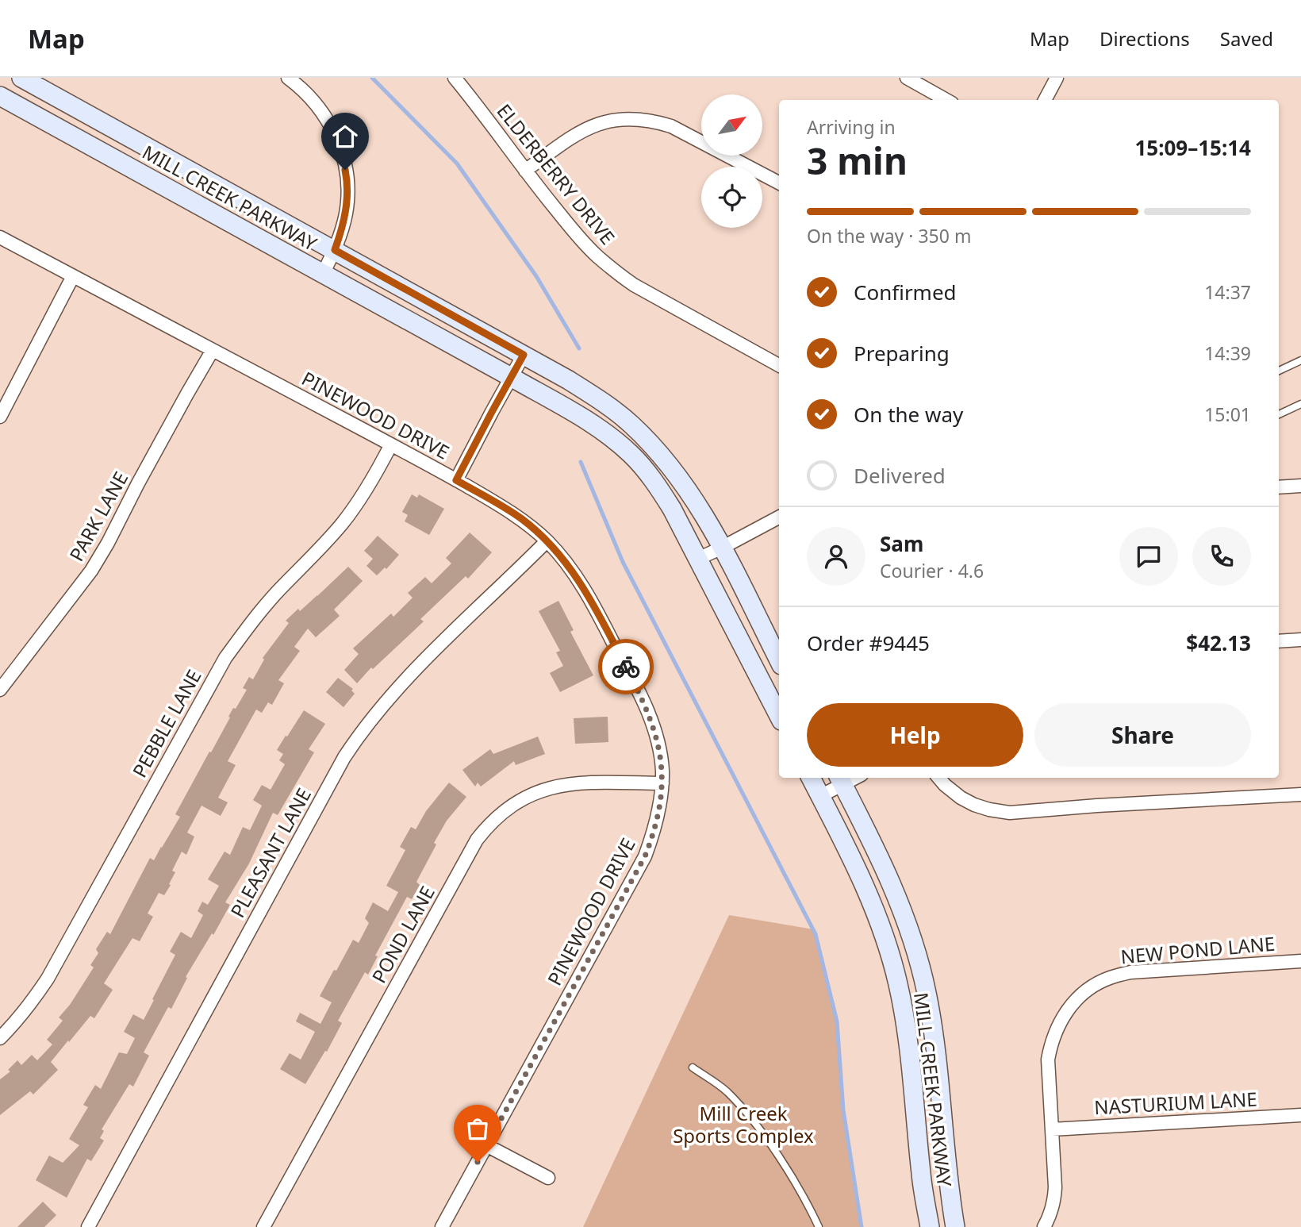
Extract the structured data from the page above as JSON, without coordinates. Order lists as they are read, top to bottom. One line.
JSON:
{"streets":{"main road":["MILL CREEK PARKWAY"],"street":["ELDERBERRY DRIVE","PINEWOOD DRIVE","PARK LANE","PEBBLE LANE","PLEASANT LANE","POND LANE","NEW POND LANE","NASTURIUM LANE"]},"crossings":[["PINEWOOD DRIVE","PARK LANE"],["PINEWOOD DRIVE","PEBBLE LANE"],["PINEWOOD DRIVE","PLEASANT LANE"],["PINEWOOD DRIVE","POND LANE"],["NEW POND LANE","NASTURIUM LANE"]],"parks":["Mill Creek Sports Complex"],"north":"top right","page":{"header":"Map","nav":["Map","Directions","Saved"],"heading":["3 min","Arriving in","15:09–15:14"],"panel":["Sam","Courier · 4.6","Order #9445","$42.13"],"bar":"On the way · 350 m","list":[["Confirmed","14:37"],["Preparing","14:39"],["On the way","15:01"],"Delivered"],"buttons":["Help","Share"]}}
